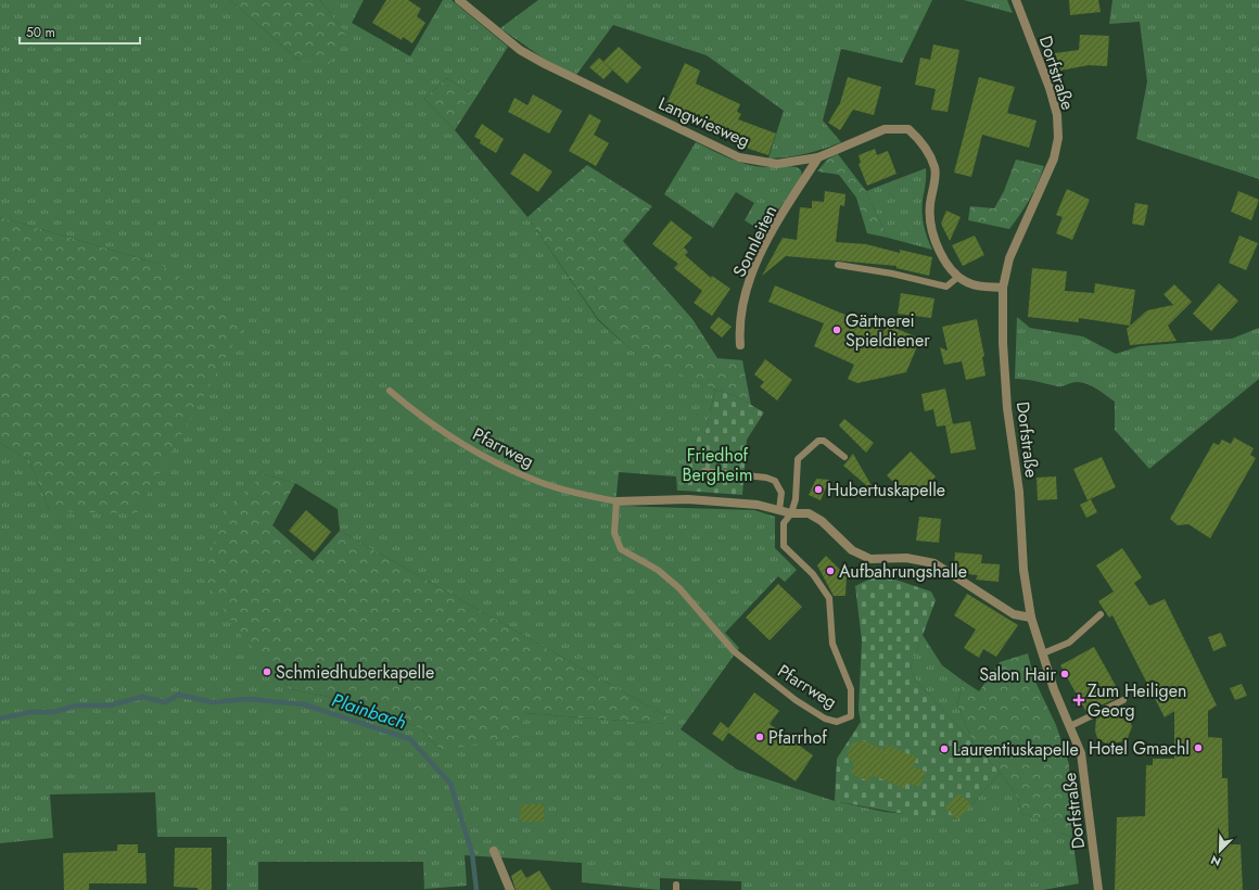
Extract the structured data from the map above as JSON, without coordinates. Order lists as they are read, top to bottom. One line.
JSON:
{"streets":{"street":["Dorfstraße","Langwiesweg","Sonnleiten","Pfarrweg"]},"crossings":[["Dorfstraße","Langwiesweg"],["Dorfstraße","Pfarrweg"],["Langwiesweg","Sonnleiten"]],"water":["Plainbach"],"parks":["Friedhof Bergheim"],"places":{"other":["Gärtnerei Spieldiener","Hubertuskapelle","Aufbahrungshalle","Schmiedhuberkapelle","Salon Hair","Pfarrhof","Hotel Gmachl","Laurentiuskapelle"],"health":["Zum Heiligen Georg"]},"scale_bar":"50 m","north":"bottom left"}
